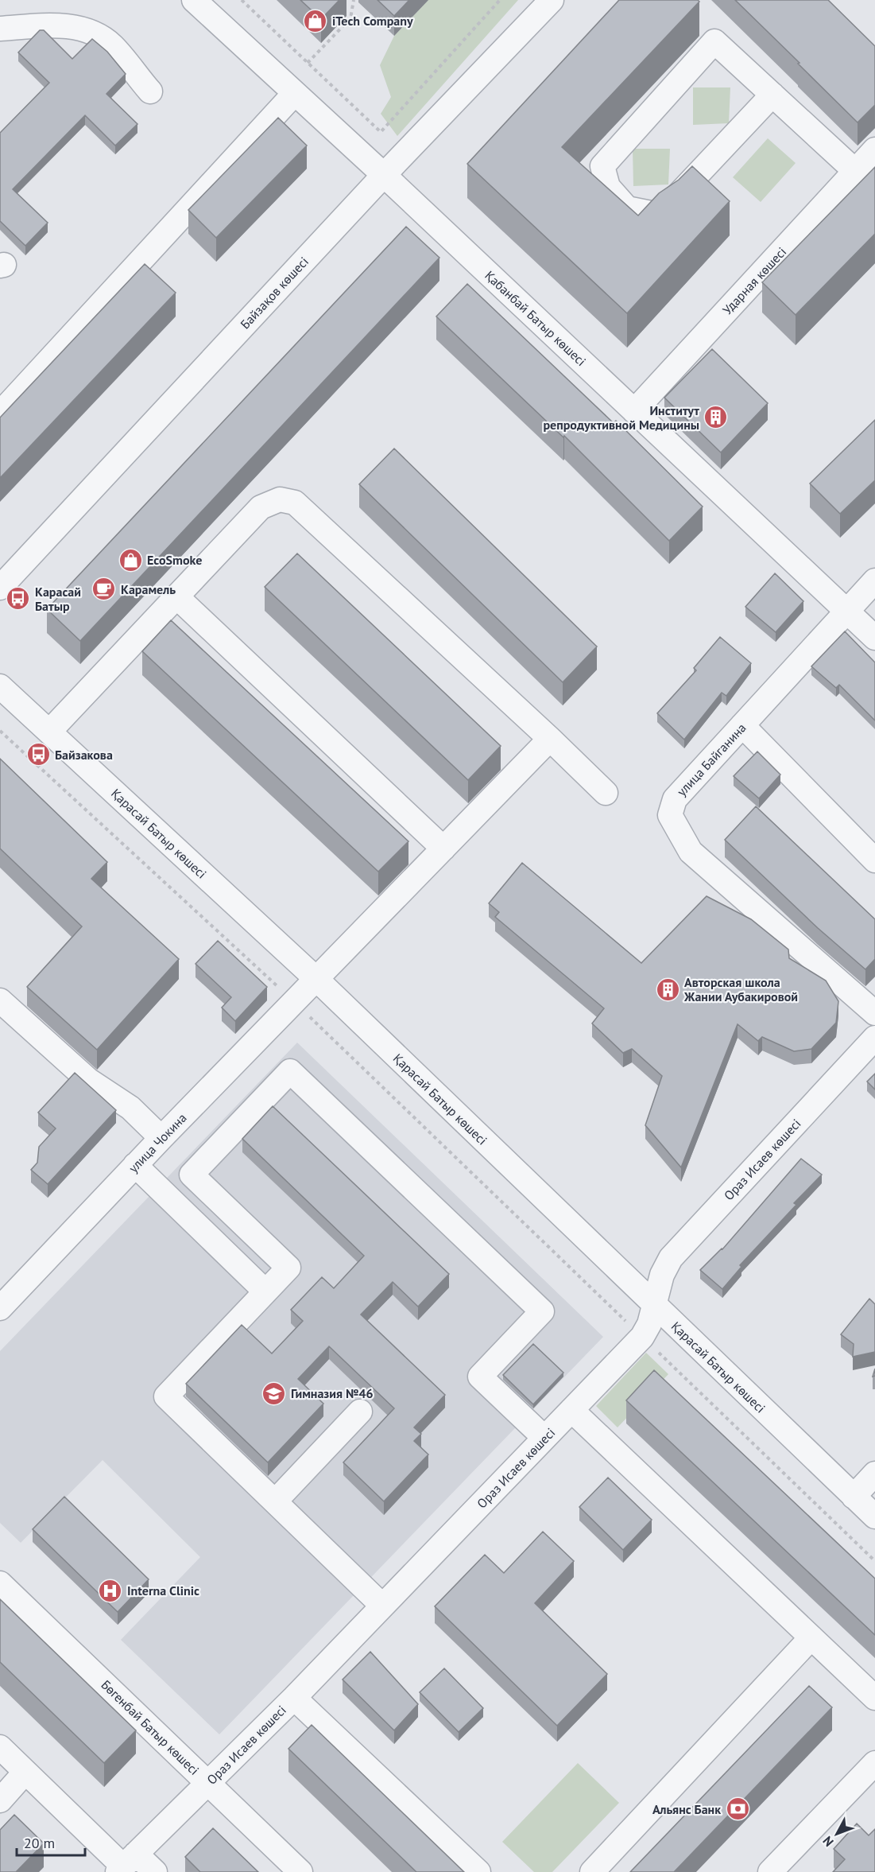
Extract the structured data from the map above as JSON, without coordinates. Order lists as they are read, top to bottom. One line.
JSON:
{"streets":{"street":["Ударная көшесі","Байзақов көшесі","Қабанбай Батыр көшесі","улица Байганина","Қарасай Батыр көшесі","улица Чокина","Ораз Исаев көшесі","Бөгенбай Батыр көшесі"]},"crossings":[["Ударная көшесі","Қабанбай Батыр көшесі"],["Байзақов көшесі","Қабанбай Батыр көшесі"],["Қабанбай Батыр көшесі","улица Байганина"],["Қарасай Батыр көшесі","улица Чокина"],["Қарасай Батыр көшесі","Ораз Исаев көшесі"],["Ораз Исаев көшесі","Бөгенбай Батыр көшесі"]],"places":{"shop":["iTech Company","EcoSmoke"],"building":["Институт репродуктивной Медицины","Авторская школа Жании Аубакировой"],"cafe":["Карамель"],"bus stop":["Карасай Батыр","Байзакова"],"school or university":["Гимназия №46"],"hospital":["Interna Clinic"],"bank":["Альянс Банк"]},"scale_bar":"20 m","north":"bottom left"}
